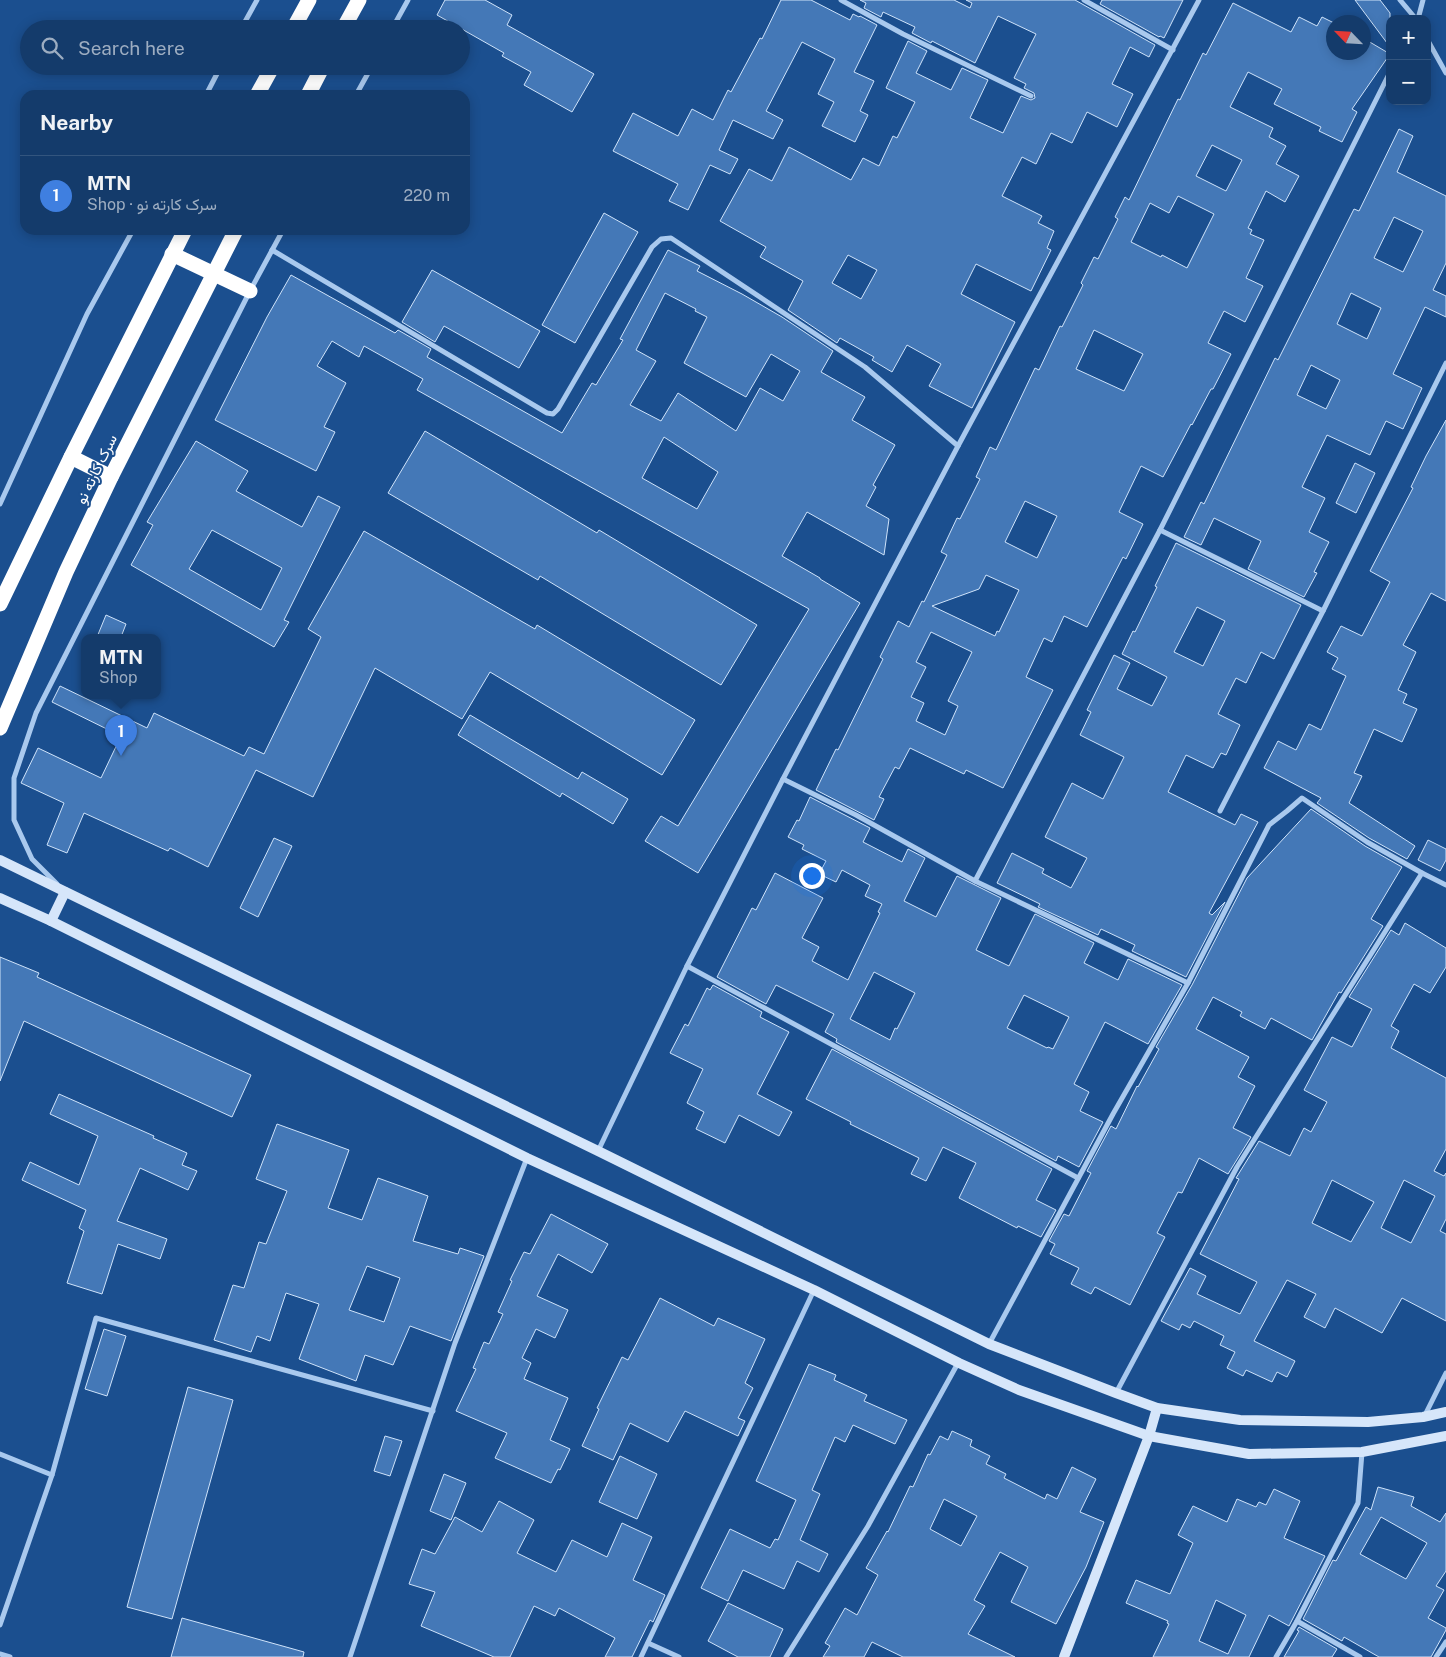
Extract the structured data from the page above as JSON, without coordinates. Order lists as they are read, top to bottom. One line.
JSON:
{"streets":{"highway":["سرک کارته نو"]},"north":"top left","page":{"map_buttons":["+","−"],"search":"Search here","heading":"Nearby","list":[{"mark":"1","name":"MTN","note":"Shop · سرک کارته نو","value":"220 m"}],"popup":["MTN","Shop"],"pins":"1"}}
